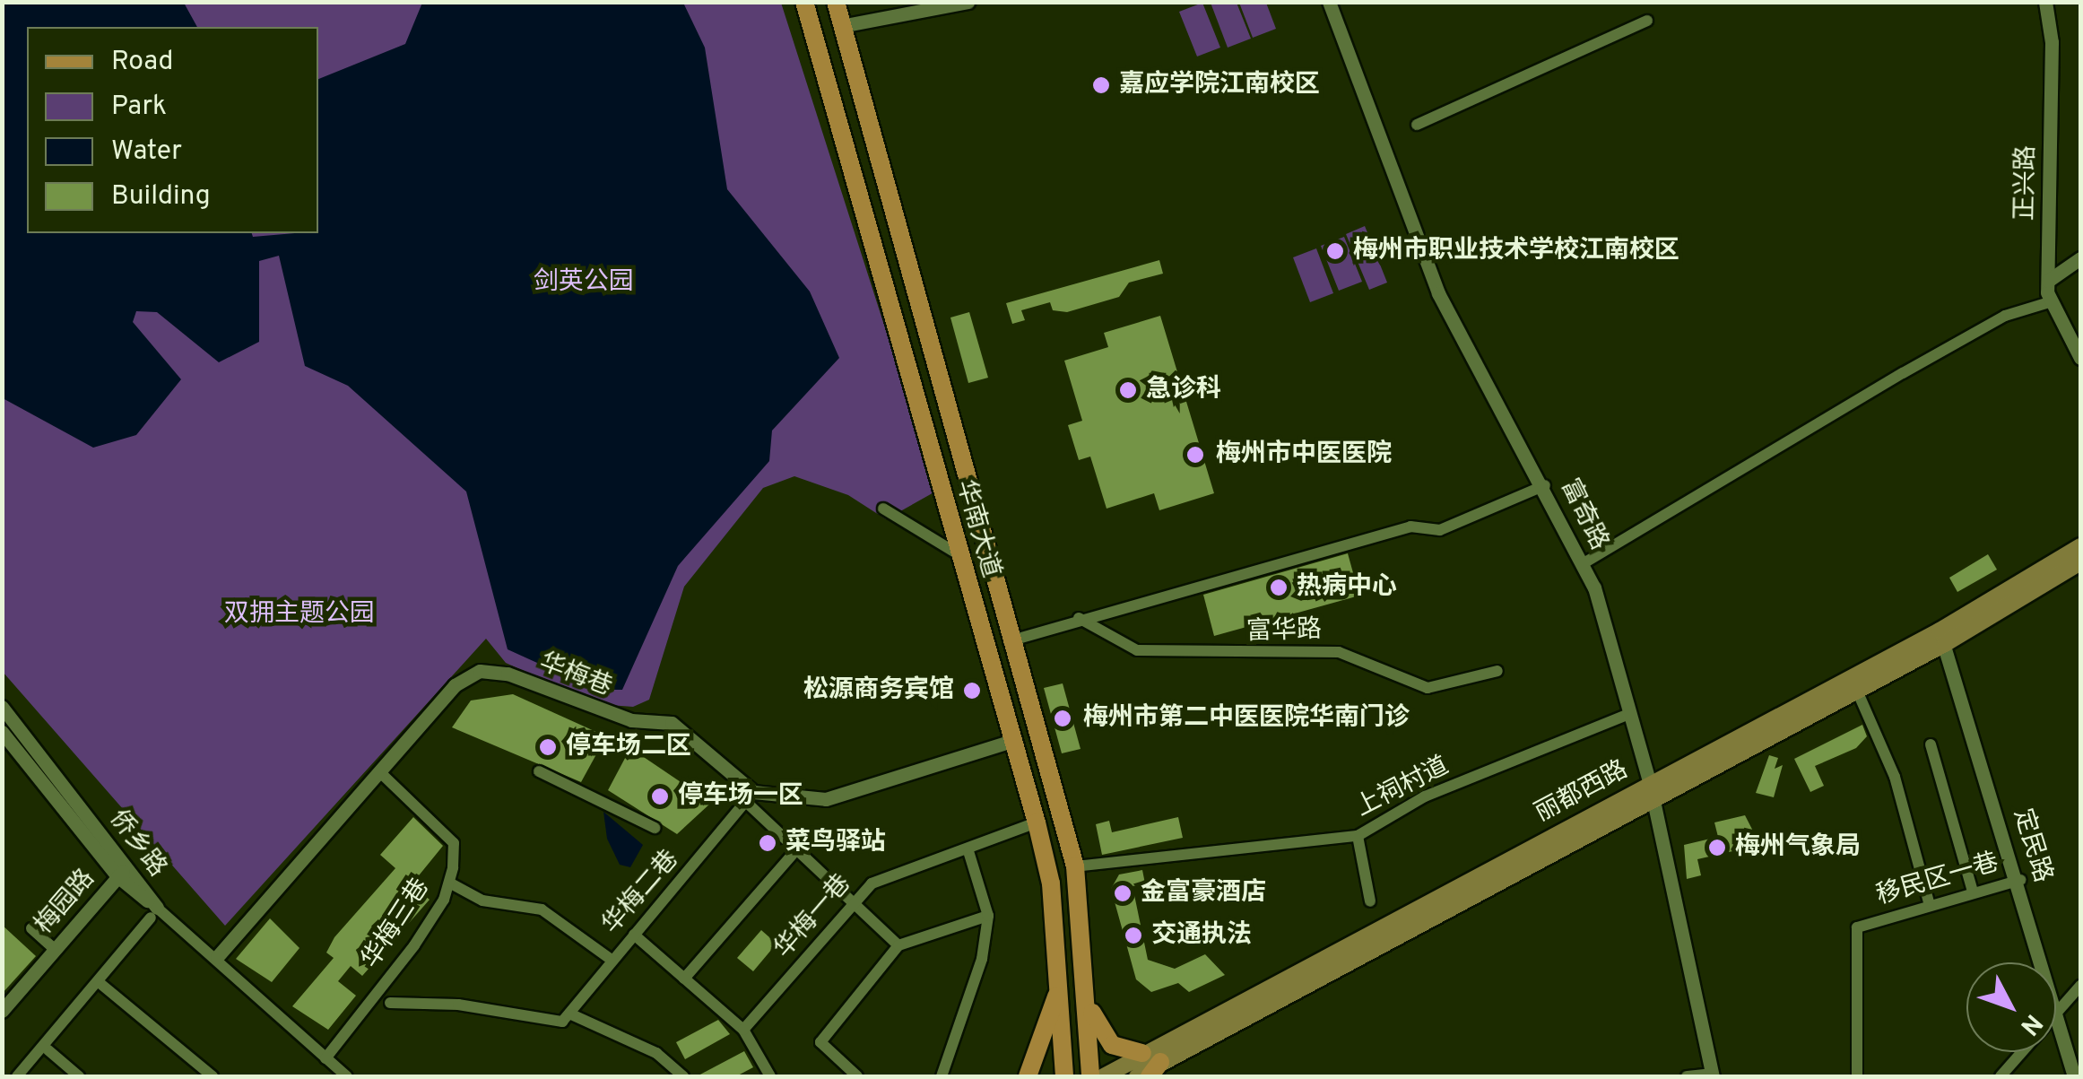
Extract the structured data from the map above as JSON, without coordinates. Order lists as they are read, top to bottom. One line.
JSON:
{"streets":{"main road":["华南大道","丽都西路"],"street":["正兴路","富奇路","富华路","华梅巷","上祠村道","侨乡路","定民路","移民区一巷","华梅二巷","梅园路","华梅一巷","华梅三巷"]},"crossings":[["富奇路","上祠村道"],["富奇路","丽都西路"],["华南大道","上祠村道"],["华南大道","华梅一巷"],["华梅巷","华梅二巷"],["华梅巷","华梅三巷"],["丽都西路","定民路"],["侨乡路","梅园路"],["定民路","移民区一巷"]],"parks":["剑英公园","双拥主题公园"],"places":["嘉应学院江南校区","梅州市职业技术学校江南校区","急诊科","梅州市中医医院","热病中心","松源商务宾馆","梅州市第二中医医院华南门诊","停车场二区","停车场一区","菜鸟驿站","梅州气象局","金富豪酒店","交通执法"],"legend":["Road","Park","Water","Building"],"north":"bottom right"}
